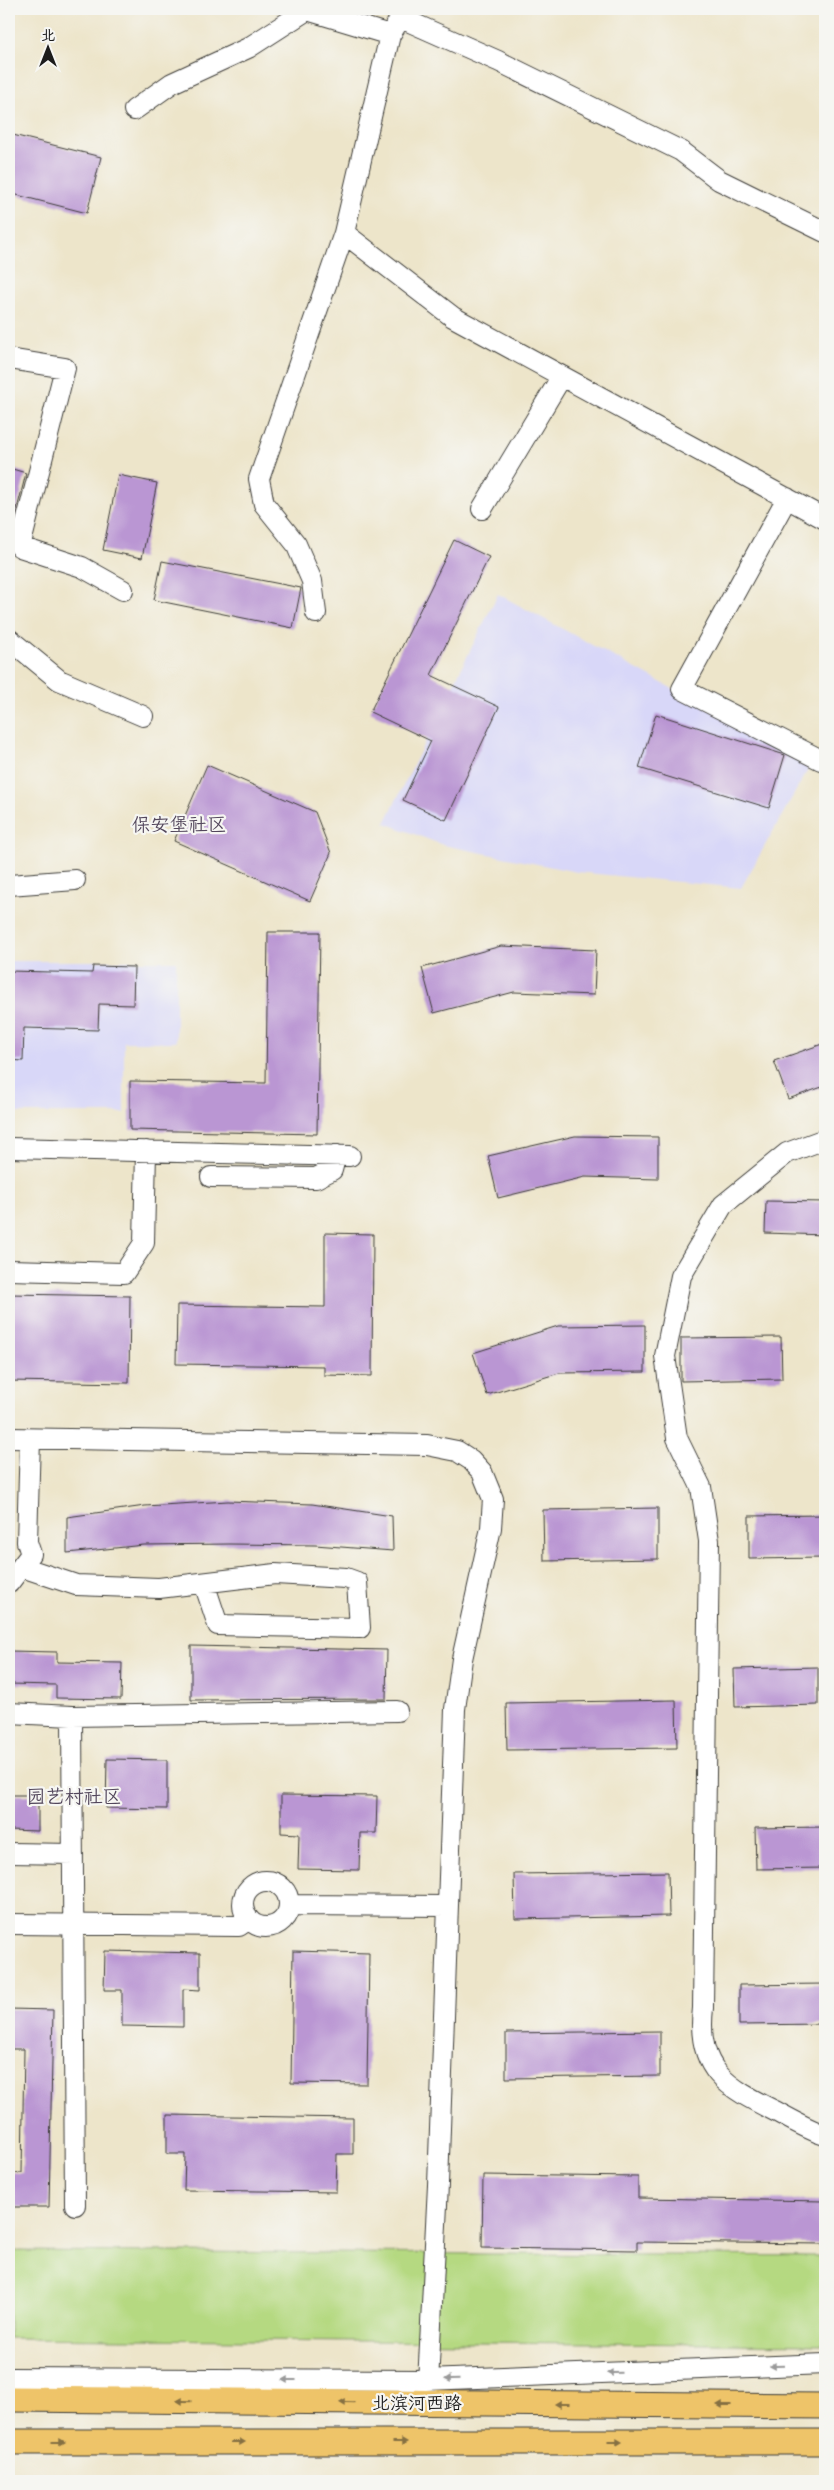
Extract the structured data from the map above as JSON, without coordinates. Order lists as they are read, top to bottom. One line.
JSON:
{"streets":{"main road":["北滨河西路"]},"districts":["保安堡社区","园艺村社区"],"north":"top"}
